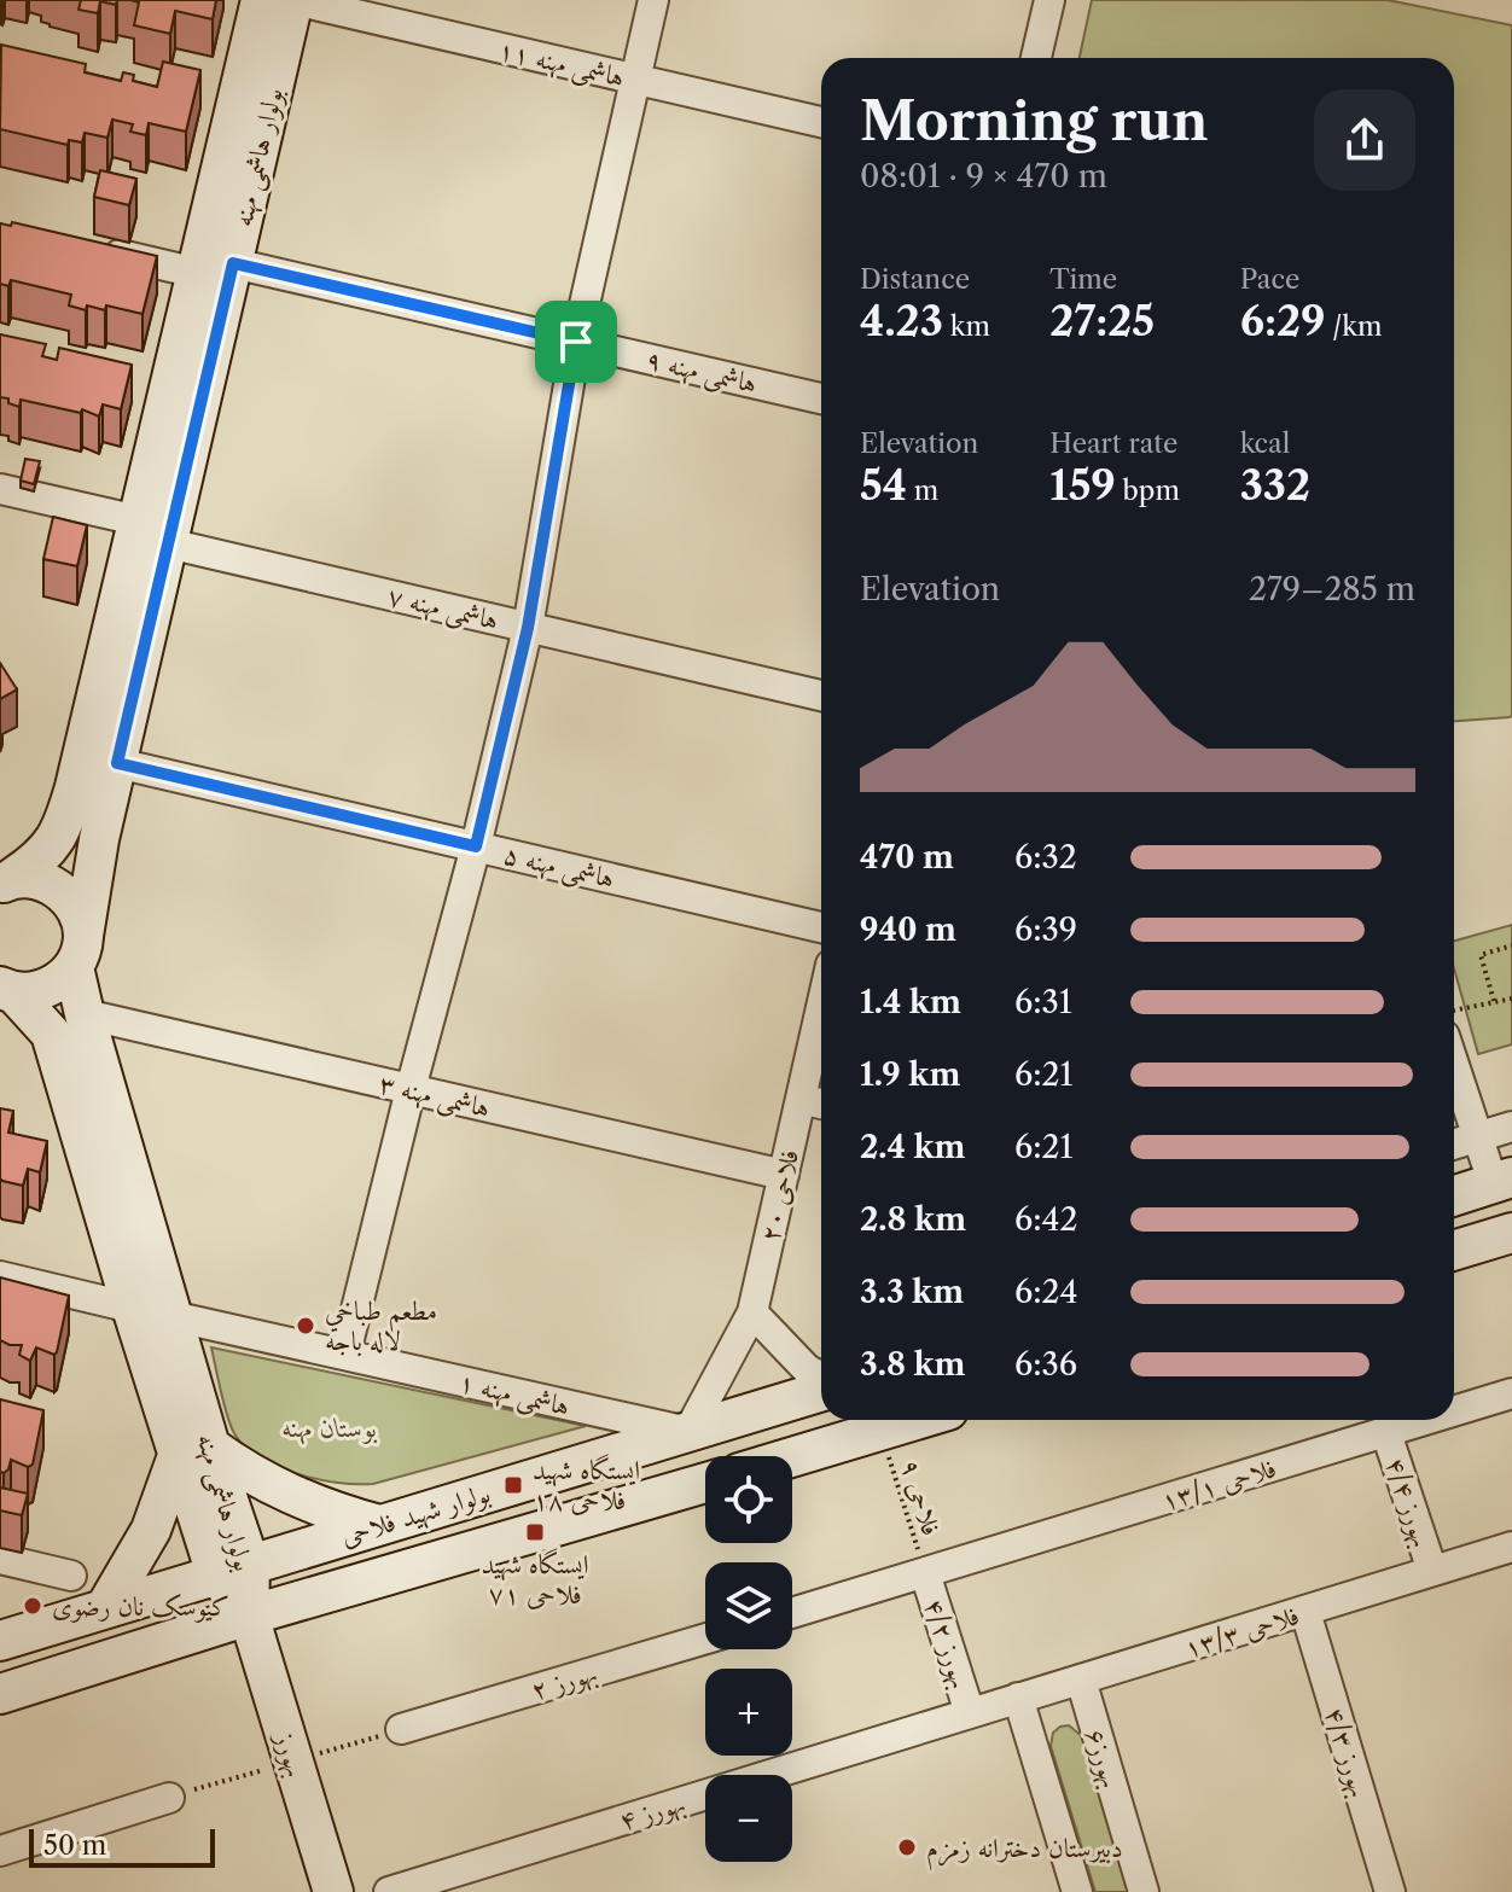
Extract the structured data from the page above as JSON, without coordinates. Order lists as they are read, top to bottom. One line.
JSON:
{"streets":{"street":["هاشمی مهنه ۱۱","بولوار هاشمی مهنه","هاشمی مهنه ۹","هاشمی مهنه ۷","هاشمی مهنه ۵","هاشمی مهنه ۳","فلاحی ۲۰","هاشمی مهنه ۱","فلاحی ۱۳/۱","بهورز ۴/۴","بولوار شهید فلاحی","فلاحی ۱۳/۳","بهورز ۴/۲","بهورز ۲","بهورز ۴/۳","بهورز","بهورز۶","بهورز ۴"],"path":["فلاحی ۹"]},"crossings":[["هاشمی مهنه ۱۱","بولوار هاشمی مهنه"],["بولوار هاشمی مهنه","هاشمی مهنه ۹"],["بولوار هاشمی مهنه","هاشمی مهنه ۷"],["بولوار هاشمی مهنه","هاشمی مهنه ۵"],["بولوار هاشمی مهنه","هاشمی مهنه ۳"],["بولوار هاشمی مهنه","هاشمی مهنه ۱"],["بولوار هاشمی مهنه","بولوار شهید فلاحی"],["بولوار هاشمی مهنه","بهورز"],["هاشمی مهنه ۳","فلاحی ۲۰"],["فلاحی ۲۰","هاشمی مهنه ۱"],["فلاحی ۲۰","بولوار شهید فلاحی"],["هاشمی مهنه ۱","بولوار شهید فلاحی"],["فلاحی ۱۳/۱","فلاحی ۹"],["فلاحی ۱۳/۱","بهورز ۴/۴"],["فلاحی ۱۳/۱","بهورز ۴/۲"],["فلاحی ۹","بهورز ۴/۲"],["بهورز ۴/۴","فلاحی ۱۳/۳"],["بولوار شهید فلاحی","بهورز"],["فلاحی ۱۳/۳","بهورز ۴/۲"],["فلاحی ۱۳/۳","بهورز ۴/۳"],["فلاحی ۱۳/۳","بهورز۶"],["فلاحی ۱۳/۳","بهورز ۴"],["بهورز ۴/۲","بهورز ۴"]],"parks":["بوستان مهنه"],"places":{"other":["مطعم طباخي لاله باجه","کیوسک نان رضوی","دبیرستان دخترانه زمزم"],"transit":["ایستگاه شهید فلاحی ۱۸","ایستگاه شهید فلاحی ۷۱"]},"scale_bar":"50 m","page":{"heading":["Morning run","08:01 · 9 × 470 m"],"stats":[["Distance","4.23 km"],["Time","27:25"],["Pace","6:29 /km"],["Elevation","54 m"],["Heart rate","159 bpm"],["kcal","332"]],"chart":["Elevation","279–285 m"],"list":[{"name":"470 m","note":"6:32"},{"name":"940 m","note":"6:39"},{"name":"1.4 km","note":"6:31"},{"name":"1.9 km","note":"6:21"},{"name":"2.4 km","note":"6:21"},{"name":"2.8 km","note":"6:42"},{"name":"3.3 km","note":"6:24"},{"name":"3.8 km","note":"6:36"}],"map_buttons":["+","−"],"scale":"50 m"}}
